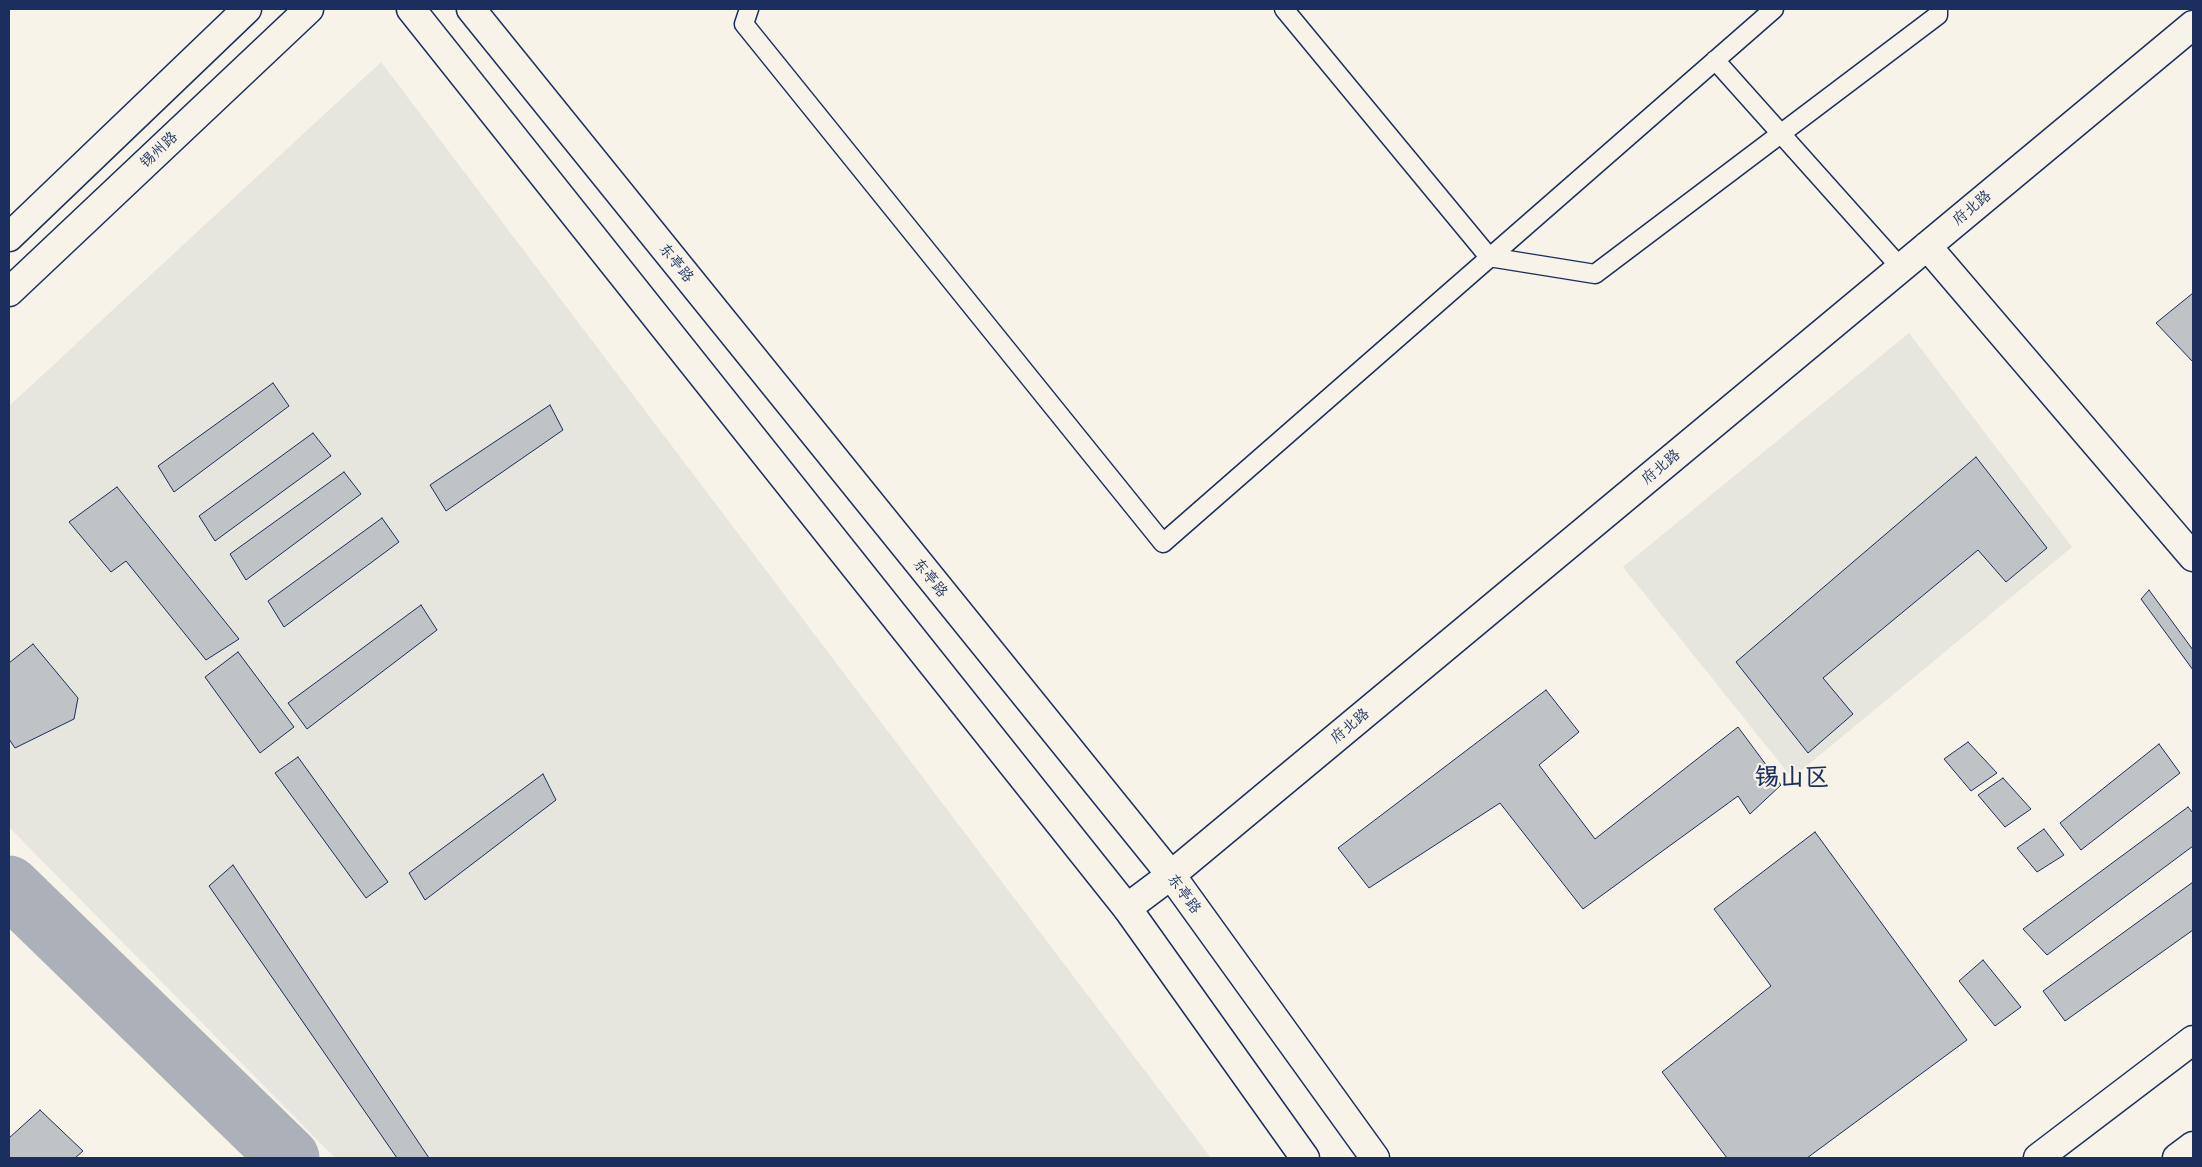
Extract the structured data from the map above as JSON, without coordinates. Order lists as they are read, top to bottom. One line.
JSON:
{"streets":{"main road":["锡州路","府北路","东亭路"]},"crossings":[["府北路","东亭路"]],"districts":["锡山区"]}
